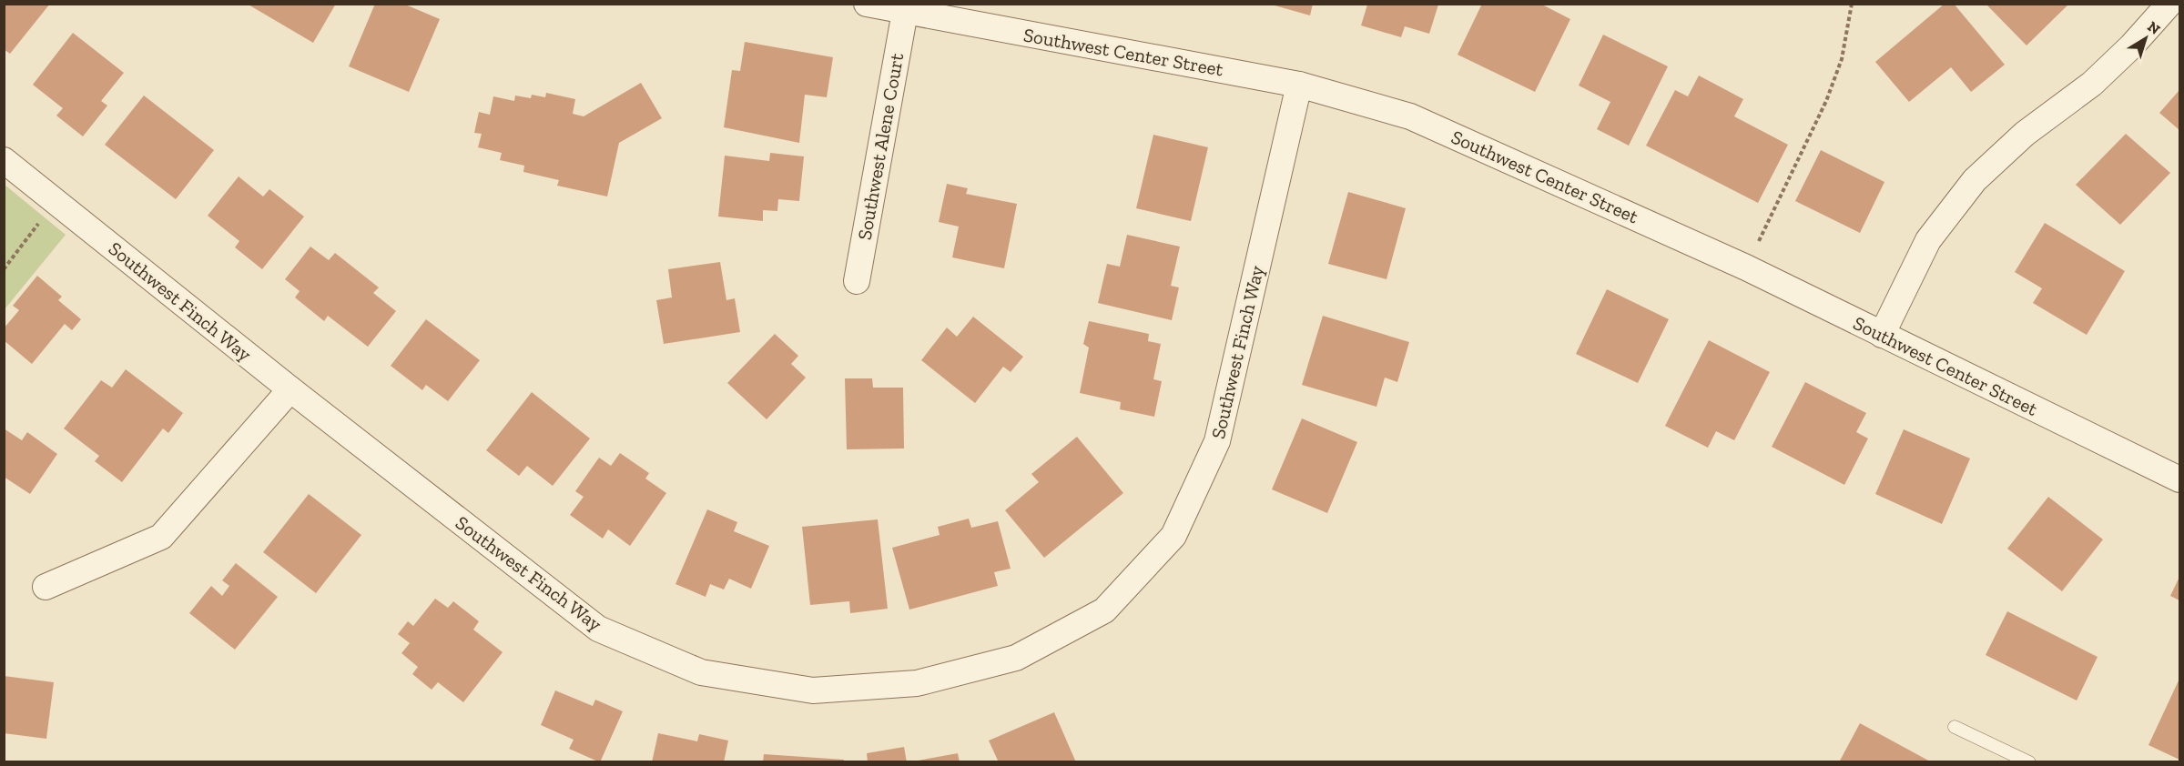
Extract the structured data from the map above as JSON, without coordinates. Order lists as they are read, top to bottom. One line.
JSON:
{"streets":{"street":["Southwest Center Street","Southwest Alene Court","Southwest Finch Way"]},"crossings":[["Southwest Center Street","Southwest Alene Court"],["Southwest Center Street","Southwest Finch Way"]],"north":"top right"}
